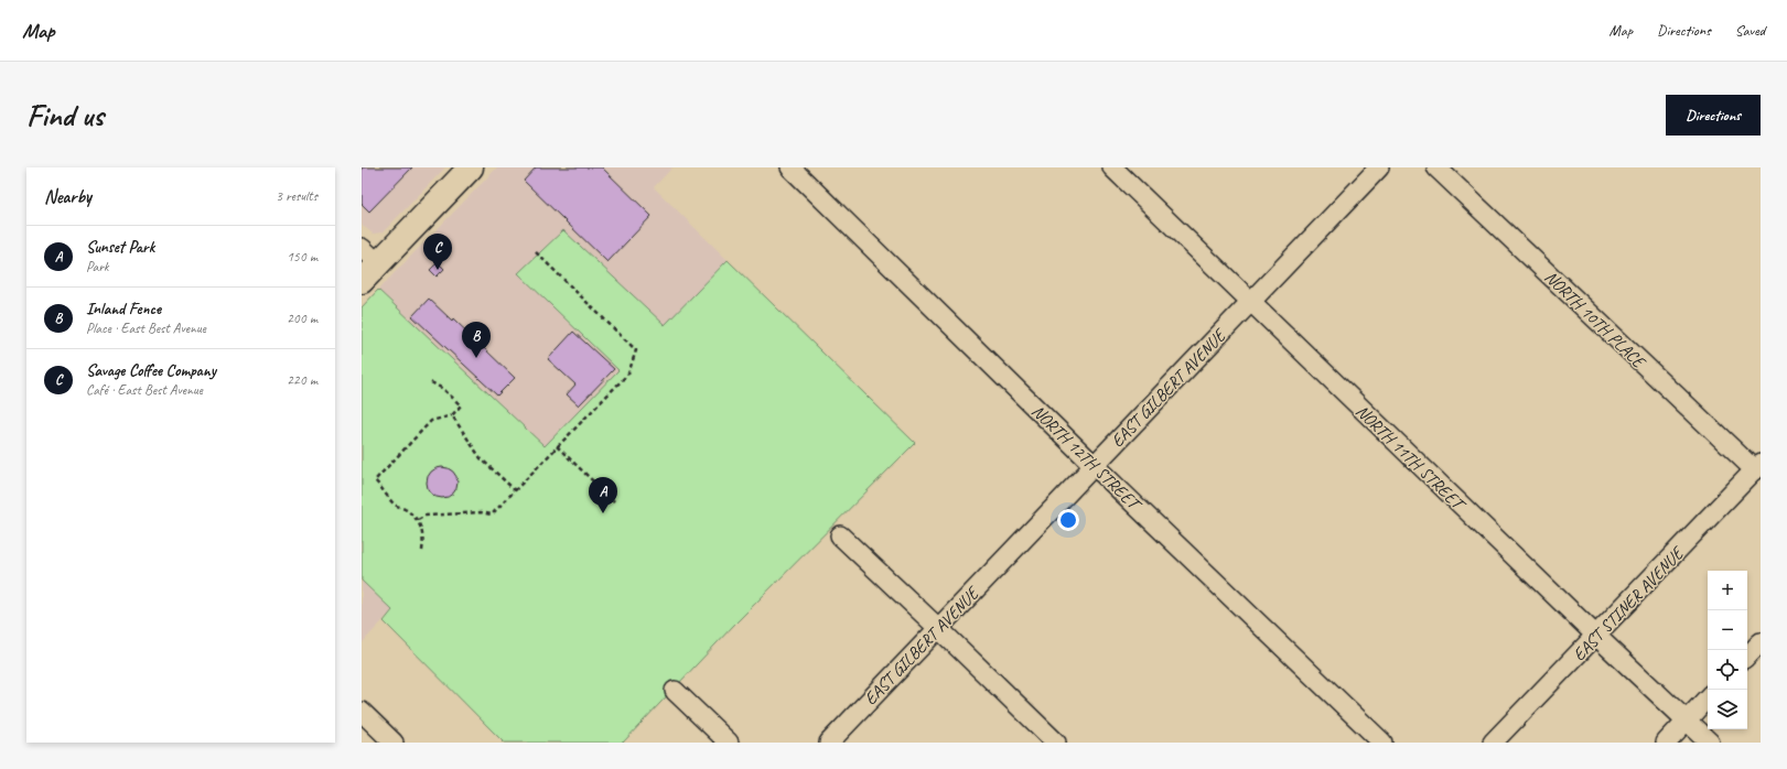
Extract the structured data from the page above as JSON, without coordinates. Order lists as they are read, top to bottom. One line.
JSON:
{"streets":{"street":["NORTH 10TH PLACE","EAST GILBERT AVENUE","NORTH 12TH STREET","NORTH 11TH STREET","EAST STINER AVENUE"]},"crossings":[["NORTH 10TH PLACE","EAST STINER AVENUE"],["EAST GILBERT AVENUE","NORTH 12TH STREET"],["EAST GILBERT AVENUE","NORTH 11TH STREET"],["NORTH 11TH STREET","EAST STINER AVENUE"]],"page":{"header":"Map","nav":["Map","Directions","Saved"],"buttons":"Directions","title":"Find us","heading":["Nearby","3 results"],"list":[{"mark":"A","name":"Sunset Park","note":"Park","value":"150 m"},{"mark":"B","name":"Inland Fence","note":"Place · East Best Avenue","value":"200 m"},{"mark":"C","name":"Savage Coffee Company","note":"Café · East Best Avenue","value":"220 m"}],"pins":["C","B","A"],"map_buttons":["+","−"]}}
